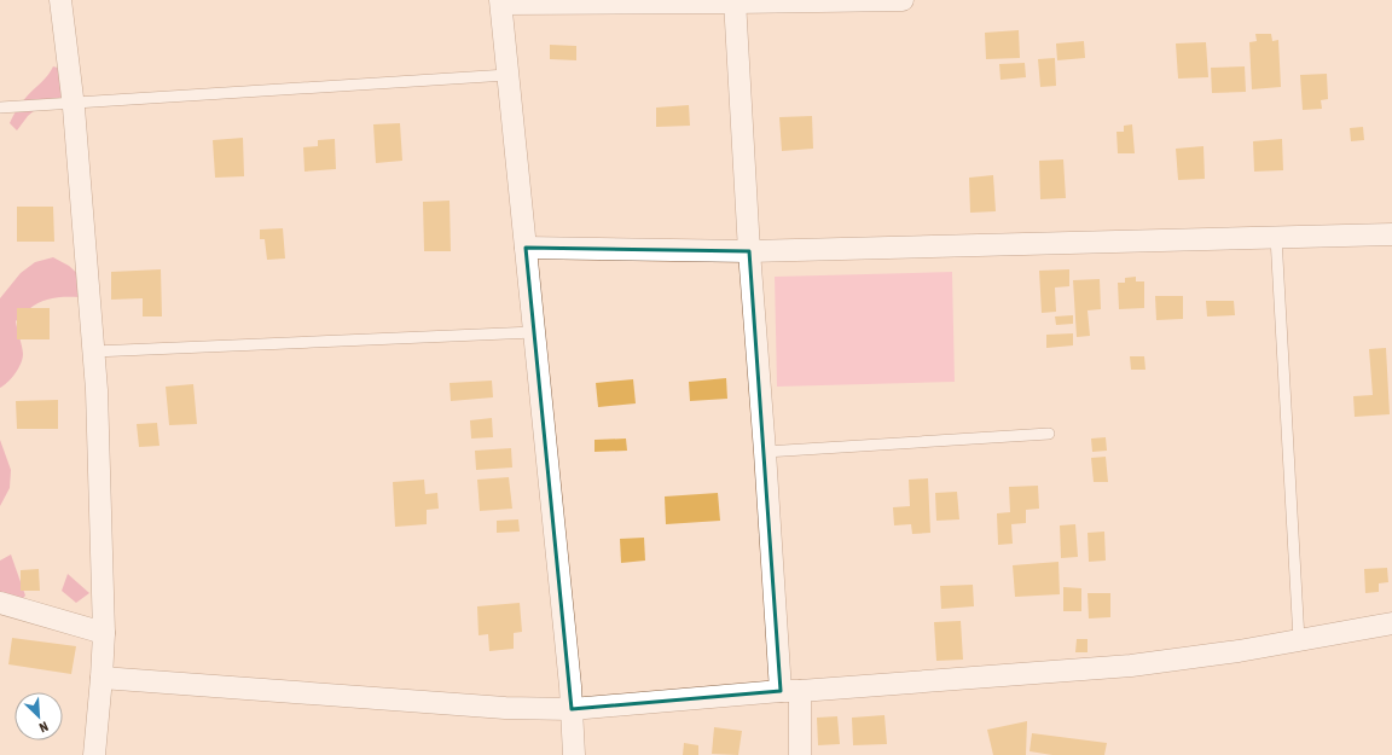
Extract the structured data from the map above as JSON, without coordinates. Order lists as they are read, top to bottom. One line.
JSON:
{"north":"bottom right"}
